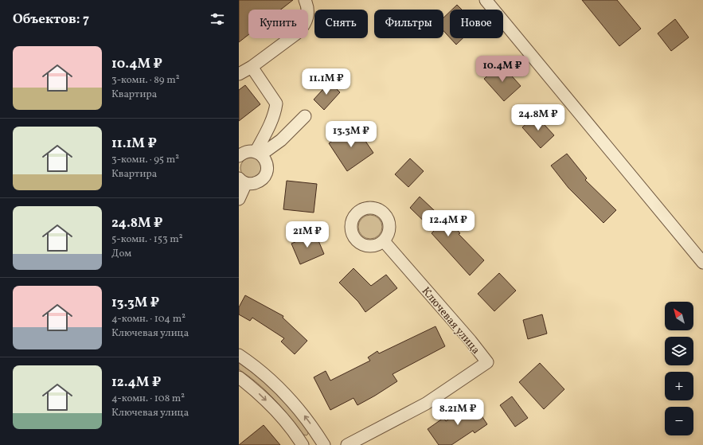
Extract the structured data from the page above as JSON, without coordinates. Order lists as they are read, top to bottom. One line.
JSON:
{"streets":{"street":["Ключевая улица"]},"north":"top left","page":{"heading":"Объектов: 7","chip":["Купить","Снять","Фильтры","Новое"],"list":[{"name":"10.4M ₽","note":"3-комн. · 89 m² · Квартира"},{"name":"11.1M ₽","note":"3-комн. · 95 m² · Квартира"},{"name":"24.8M ₽","note":"5-комн. · 153 m² · Дом"},{"name":"13.3M ₽","note":"4-комн. · 104 m² · Ключевая улица"},{"name":"12.4M ₽","note":"4-комн. · 108 m² · Ключевая улица"}],"price":["10.4M ₽","11.1M ₽","24.8M ₽","13.3M ₽","12.4M ₽","21M ₽","8.21M ₽"],"map_buttons":["+","−"]}}
